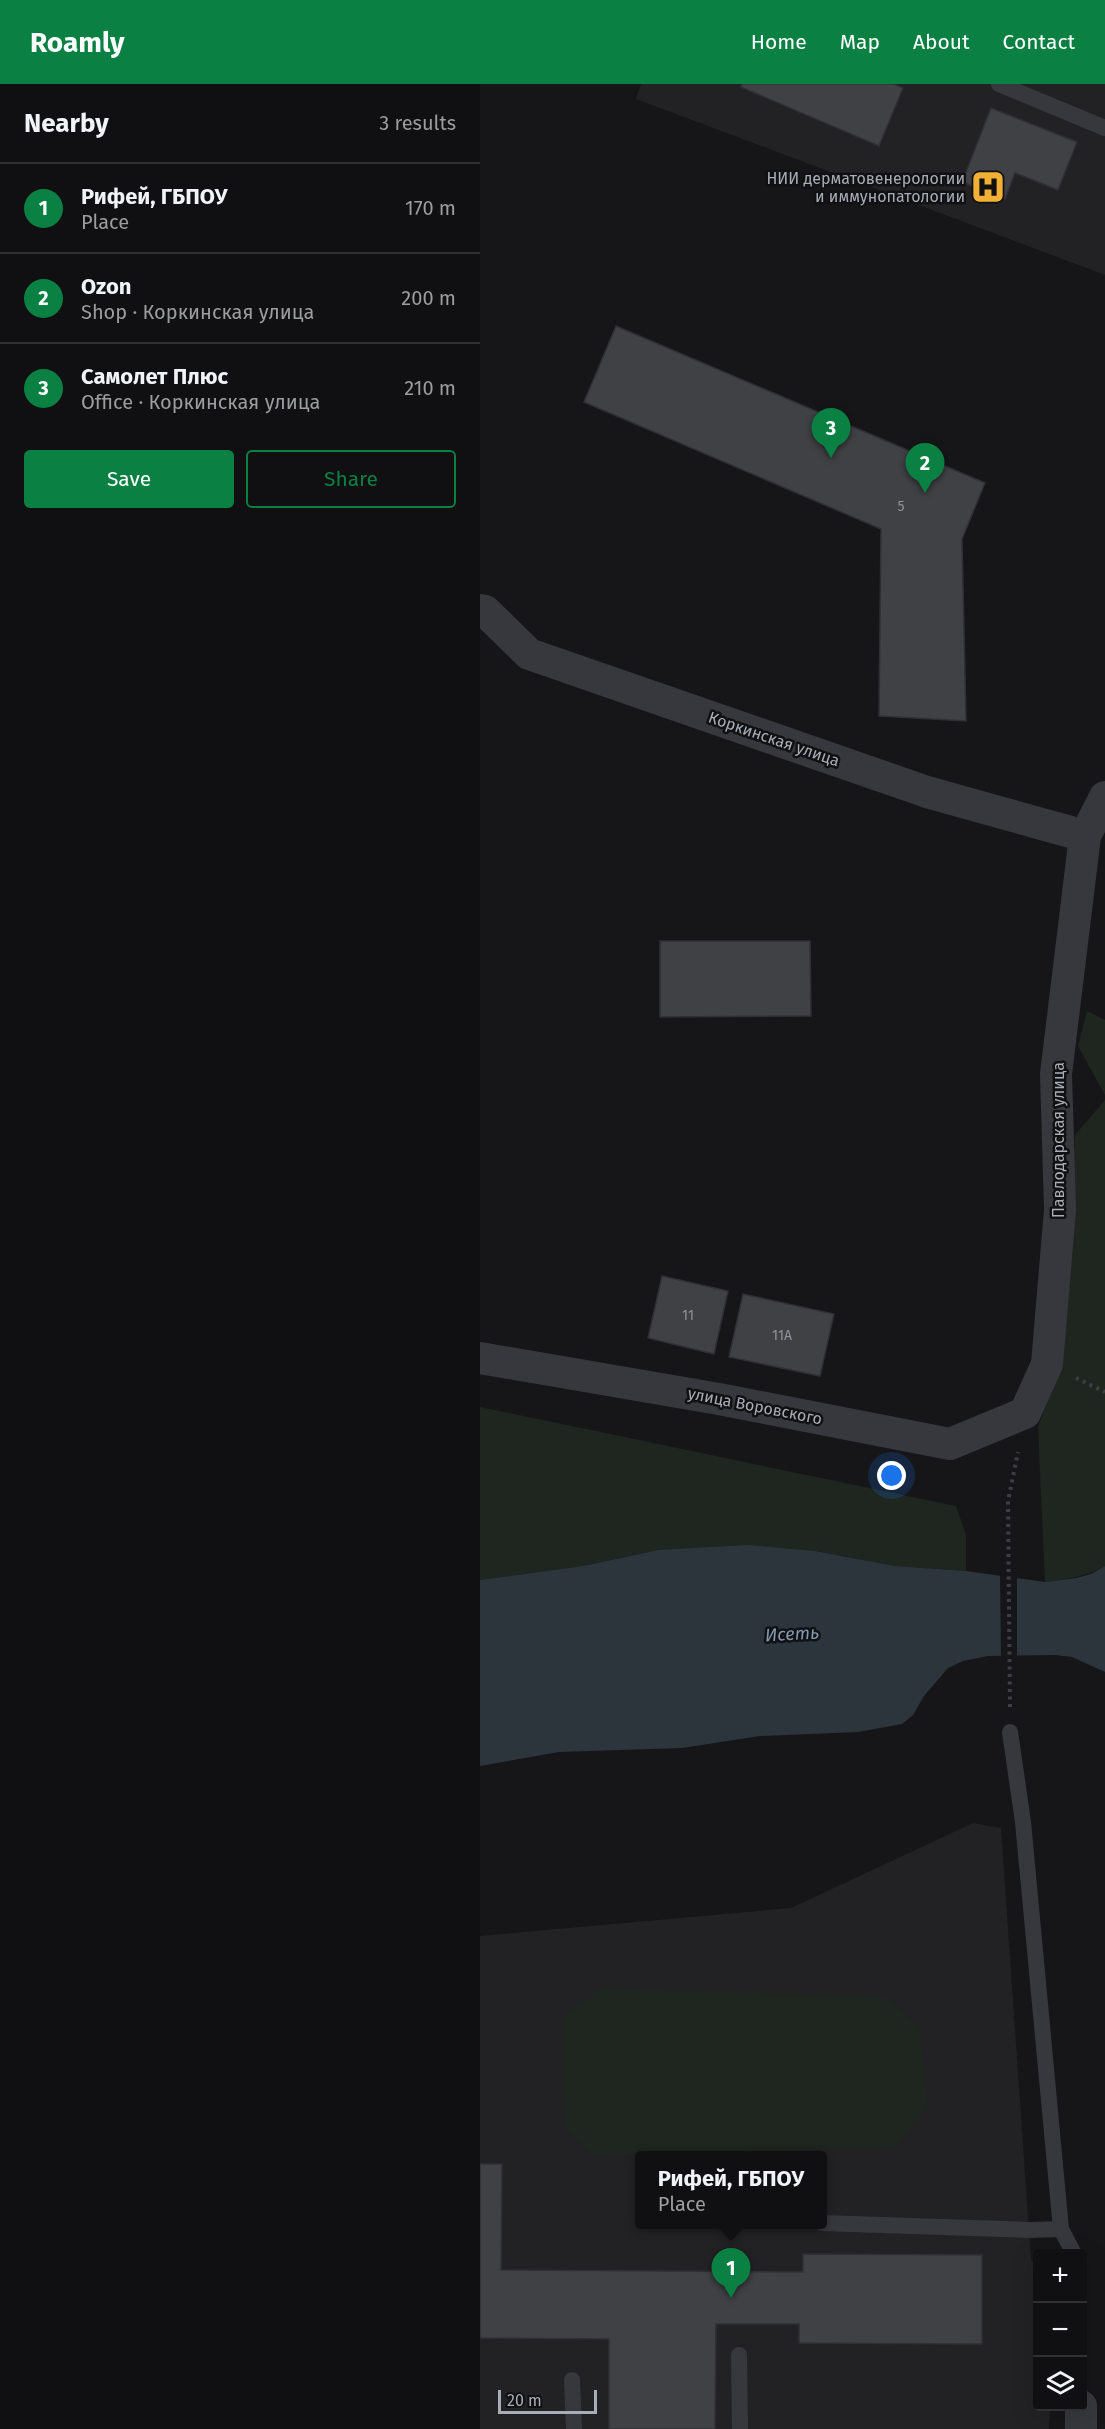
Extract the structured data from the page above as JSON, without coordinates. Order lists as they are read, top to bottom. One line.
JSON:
{"streets":{"street":["Коркинская улица","Павлодарская улица","улица Воровского"]},"crossings":[["Коркинская улица","Павлодарская улица"],["Павлодарская улица","улица Воровского"]],"water":["Исеть"],"places":{"hospital":["НИИ дерматовенерологии и иммунопатологии"]},"house_numbers":["5","11","11А"],"scale_bar":"20 m","page":{"header":"Roamly","nav":["Home","Map","About","Contact"],"heading":["Nearby","3 results"],"list":[{"mark":"1","name":"Рифей, ГБПОУ","note":"Place","value":"170 m"},{"mark":"2","name":"Ozon","note":"Shop · Коркинская улица","value":"200 m"},{"mark":"3","name":"Самолет Плюс","note":"Office · Коркинская улица","value":"210 m"}],"pins":["3","2","1"],"buttons":["Save","Share"],"popup":["Рифей, ГБПОУ","Place"],"map_buttons":["+","−"],"scale":"20 m"}}
